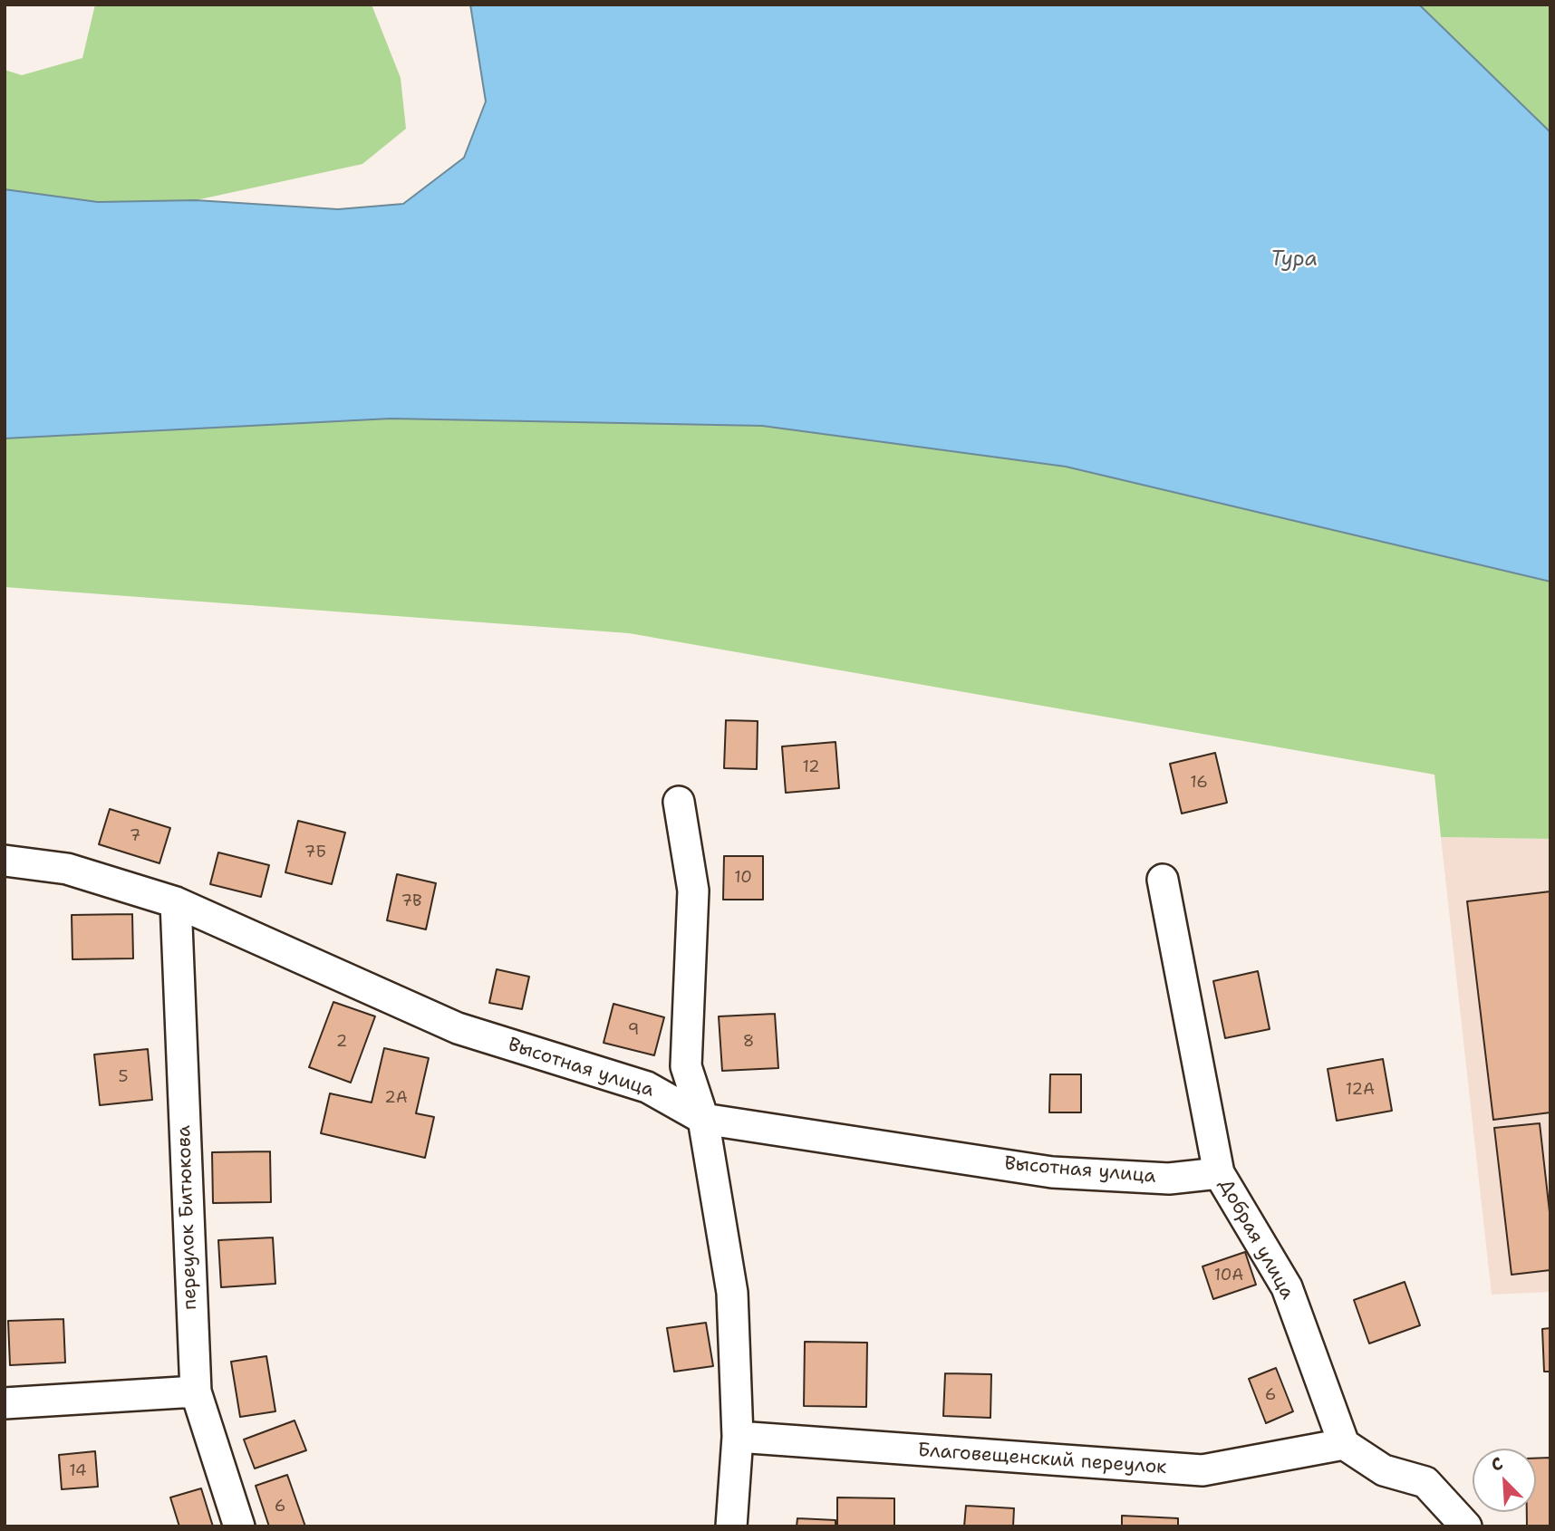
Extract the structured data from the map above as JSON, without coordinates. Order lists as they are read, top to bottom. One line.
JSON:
{"streets":{"street":["Высотная улица","переулок Битюкова","Добрая улица","Благовещенский переулок"]},"crossings":[["Высотная улица","переулок Битюкова"],["Высотная улица","Добрая улица"],["Добрая улица","Благовещенский переулок"]],"water":["Тура"],"house_numbers":["12","16","7","7Б","10","7В","9","2","8","5","12А","2А","10А","6","14","6"],"north":"top left"}
